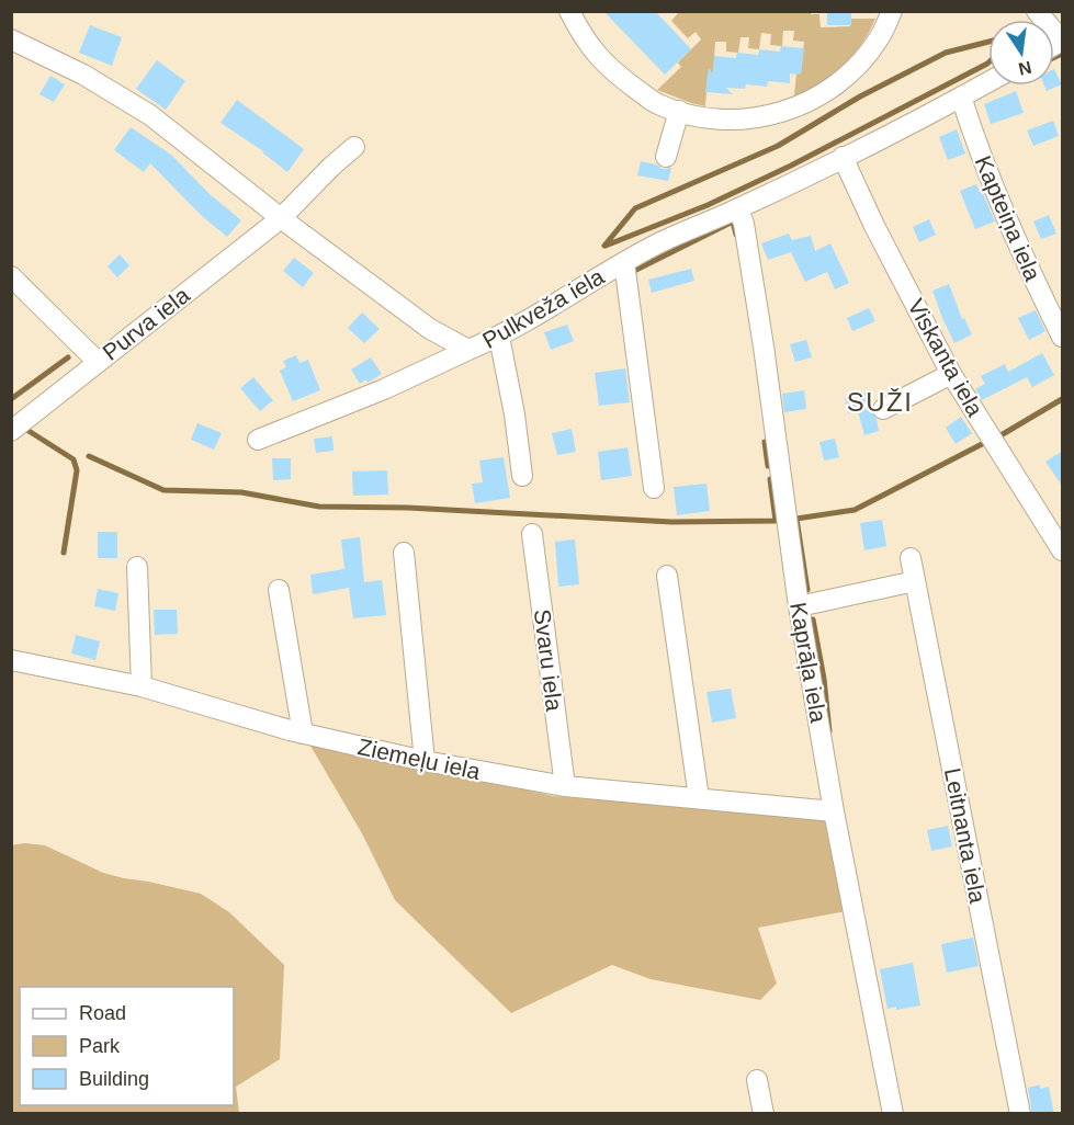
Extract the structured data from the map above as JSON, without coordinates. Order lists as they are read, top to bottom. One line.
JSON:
{"streets":{"street":["Kapteiņa iela","Pulkveža iela","Purva iela","Viskanta iela","Svaru iela","Kaprāļa iela","Ziemeļu iela","Leitnanta iela"]},"crossings":[["Kapteiņa iela","Pulkveža iela"],["Pulkveža iela","Purva iela"],["Pulkveža iela","Viskanta iela"],["Pulkveža iela","Kaprāļa iela"],["Svaru iela","Ziemeļu iela"],["Kaprāļa iela","Ziemeļu iela"]],"districts":["SUŽI"],"legend":["Road","Park","Building"],"north":"bottom"}
